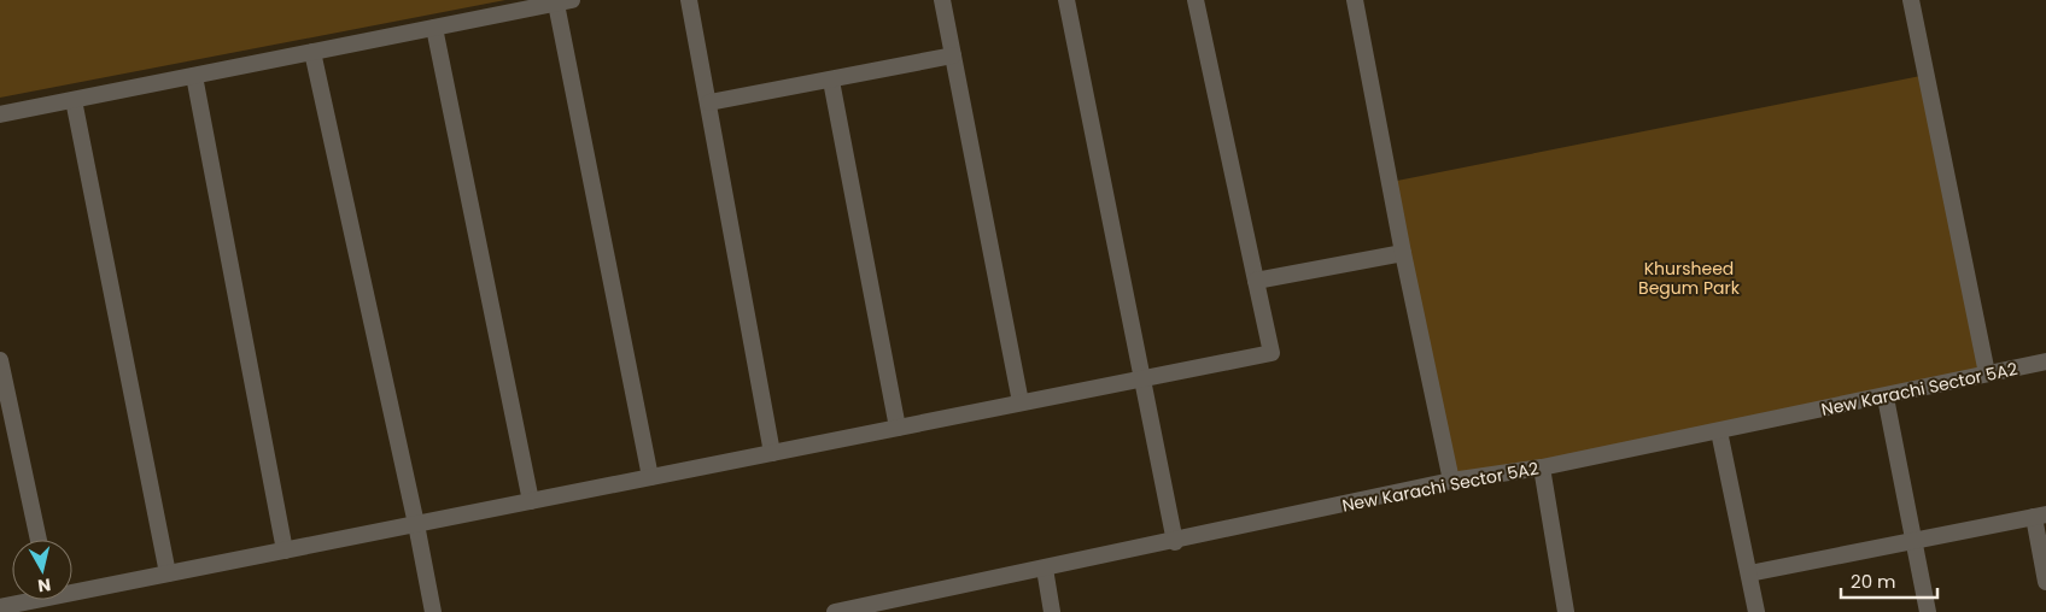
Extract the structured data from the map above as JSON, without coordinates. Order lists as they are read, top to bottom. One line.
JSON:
{"streets":{"street":["New Karachi Sector 5A2"]},"parks":["Khursheed Begum Park"],"scale_bar":"20 m","north":"bottom"}
